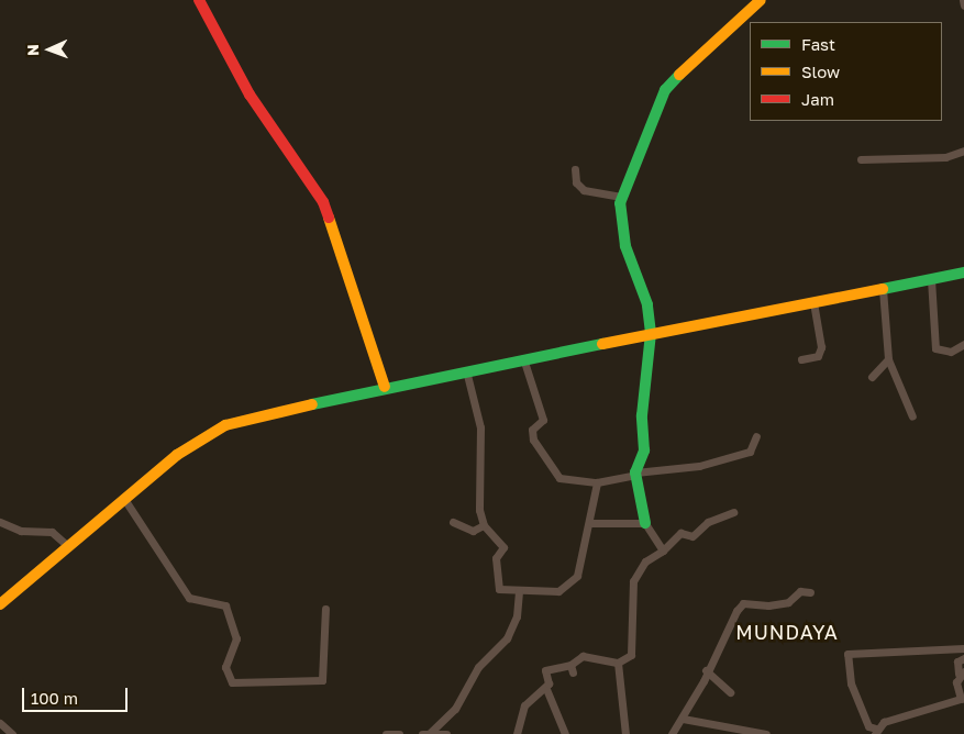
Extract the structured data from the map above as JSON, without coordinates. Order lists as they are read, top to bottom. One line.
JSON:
{"districts":["MUNDAYA"],"legend":["Fast","Slow","Jam"],"scale_bar":"100 m","north":"left"}
